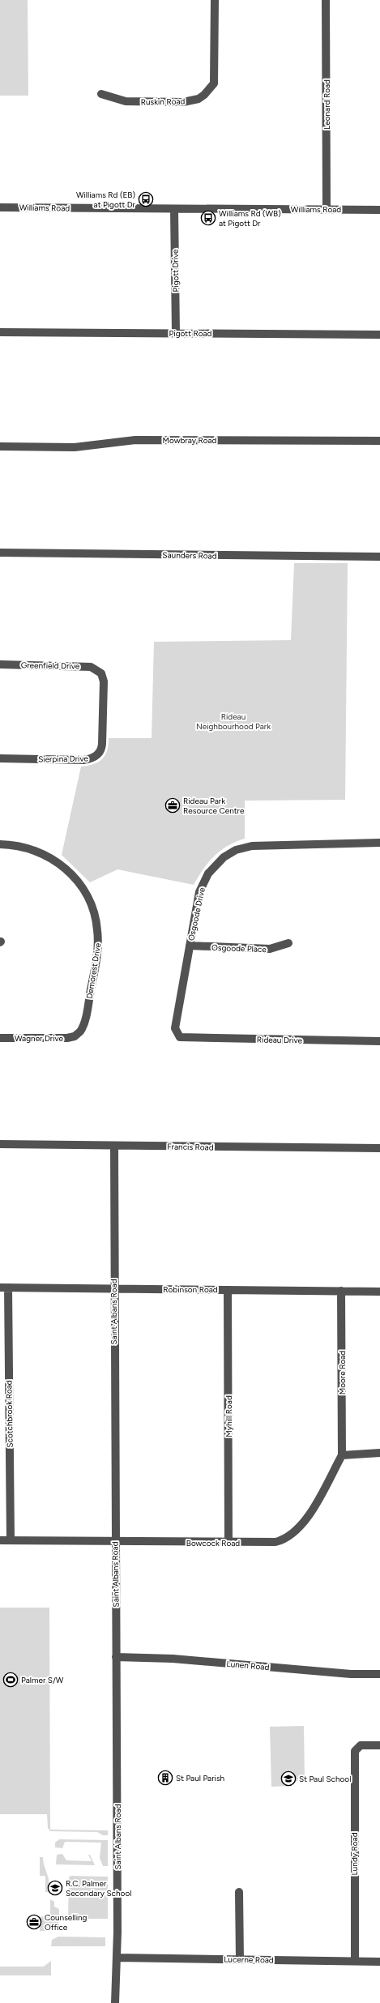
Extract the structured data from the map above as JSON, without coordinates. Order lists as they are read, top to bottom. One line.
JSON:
{"streets":{"street":["Ruskin Road","Leonard Road","Williams Road","Pigott Drive","Pigott Road","Mowbray Road","Saunders Road","Greenfield Drive","Sierpina Drive","Osgoode Drive","Osgoode Place","Demorest Drive","Wagner Drive","Rideau Drive","Francis Road","Robinson Road","Saint Albans Road","Moore Road","Scotchbrook Road","Myhill Road","Bowcock Road","Lunen Road","Lundy Road","Lucerne Road"]},"crossings":[["Leonard Road","Williams Road"],["Williams Road","Pigott Drive"],["Pigott Drive","Pigott Road"],["Greenfield Drive","Sierpina Drive"],["Osgoode Drive","Osgoode Place"],["Osgoode Drive","Rideau Drive"],["Demorest Drive","Wagner Drive"],["Francis Road","Saint Albans Road"],["Robinson Road","Saint Albans Road"],["Robinson Road","Moore Road"],["Robinson Road","Scotchbrook Road"],["Robinson Road","Myhill Road"],["Saint Albans Road","Bowcock Road"],["Saint Albans Road","Lunen Road"],["Saint Albans Road","Lucerne Road"],["Moore Road","Bowcock Road"],["Scotchbrook Road","Bowcock Road"],["Myhill Road","Bowcock Road"],["Lundy Road","Lucerne Road"]],"parks":["Rideau Neighbourhood Park"],"places":{"bus stop":["Williams Rd (EB) at Pigott Dr","Williams Rd (WB) at Pigott Dr"],"office":["Rideau Park Resource Centre","Counselling Office"],"sports":["Palmer S/W"],"building":["St Paul Parish"],"school or university":["St Paul School","R.C. Palmer Secondary School"]}}
